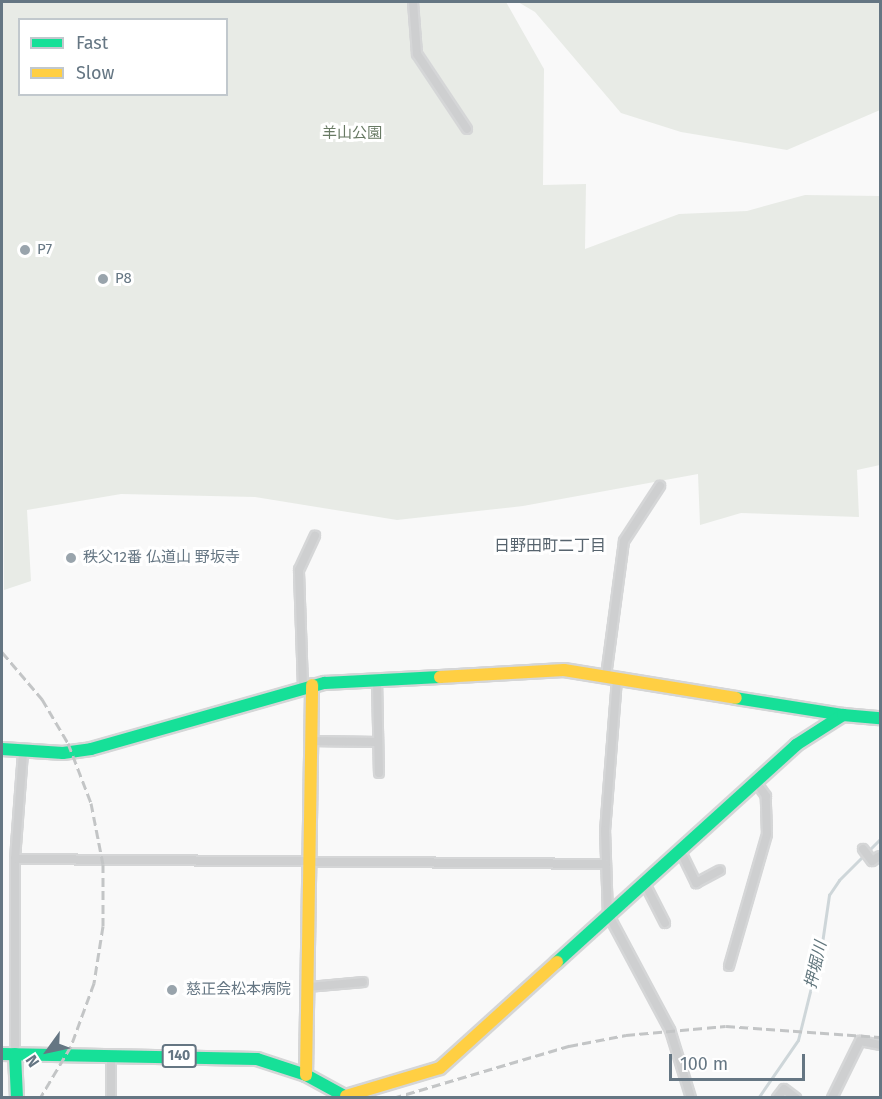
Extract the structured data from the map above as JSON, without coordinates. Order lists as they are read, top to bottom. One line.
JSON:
{"streets":{"main road":["140"]},"districts":["日野田町二丁目"],"water":["押堀川"],"parks":["羊山公園"],"places":["P7","P8","秩父12番 仏道山 野坂寺","慈正会松本病院"],"legend":["Fast","Slow"],"scale_bar":"100 m","north":"bottom left"}
